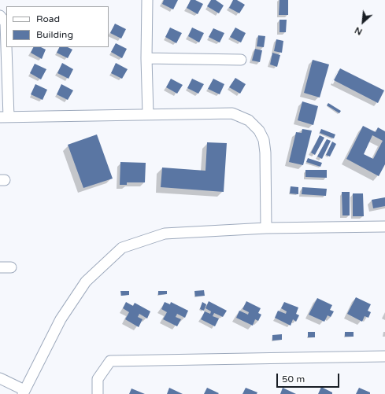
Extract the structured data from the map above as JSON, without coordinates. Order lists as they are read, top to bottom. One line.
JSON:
{"legend":["Road","Building"],"scale_bar":"50 m","north":"bottom left"}
